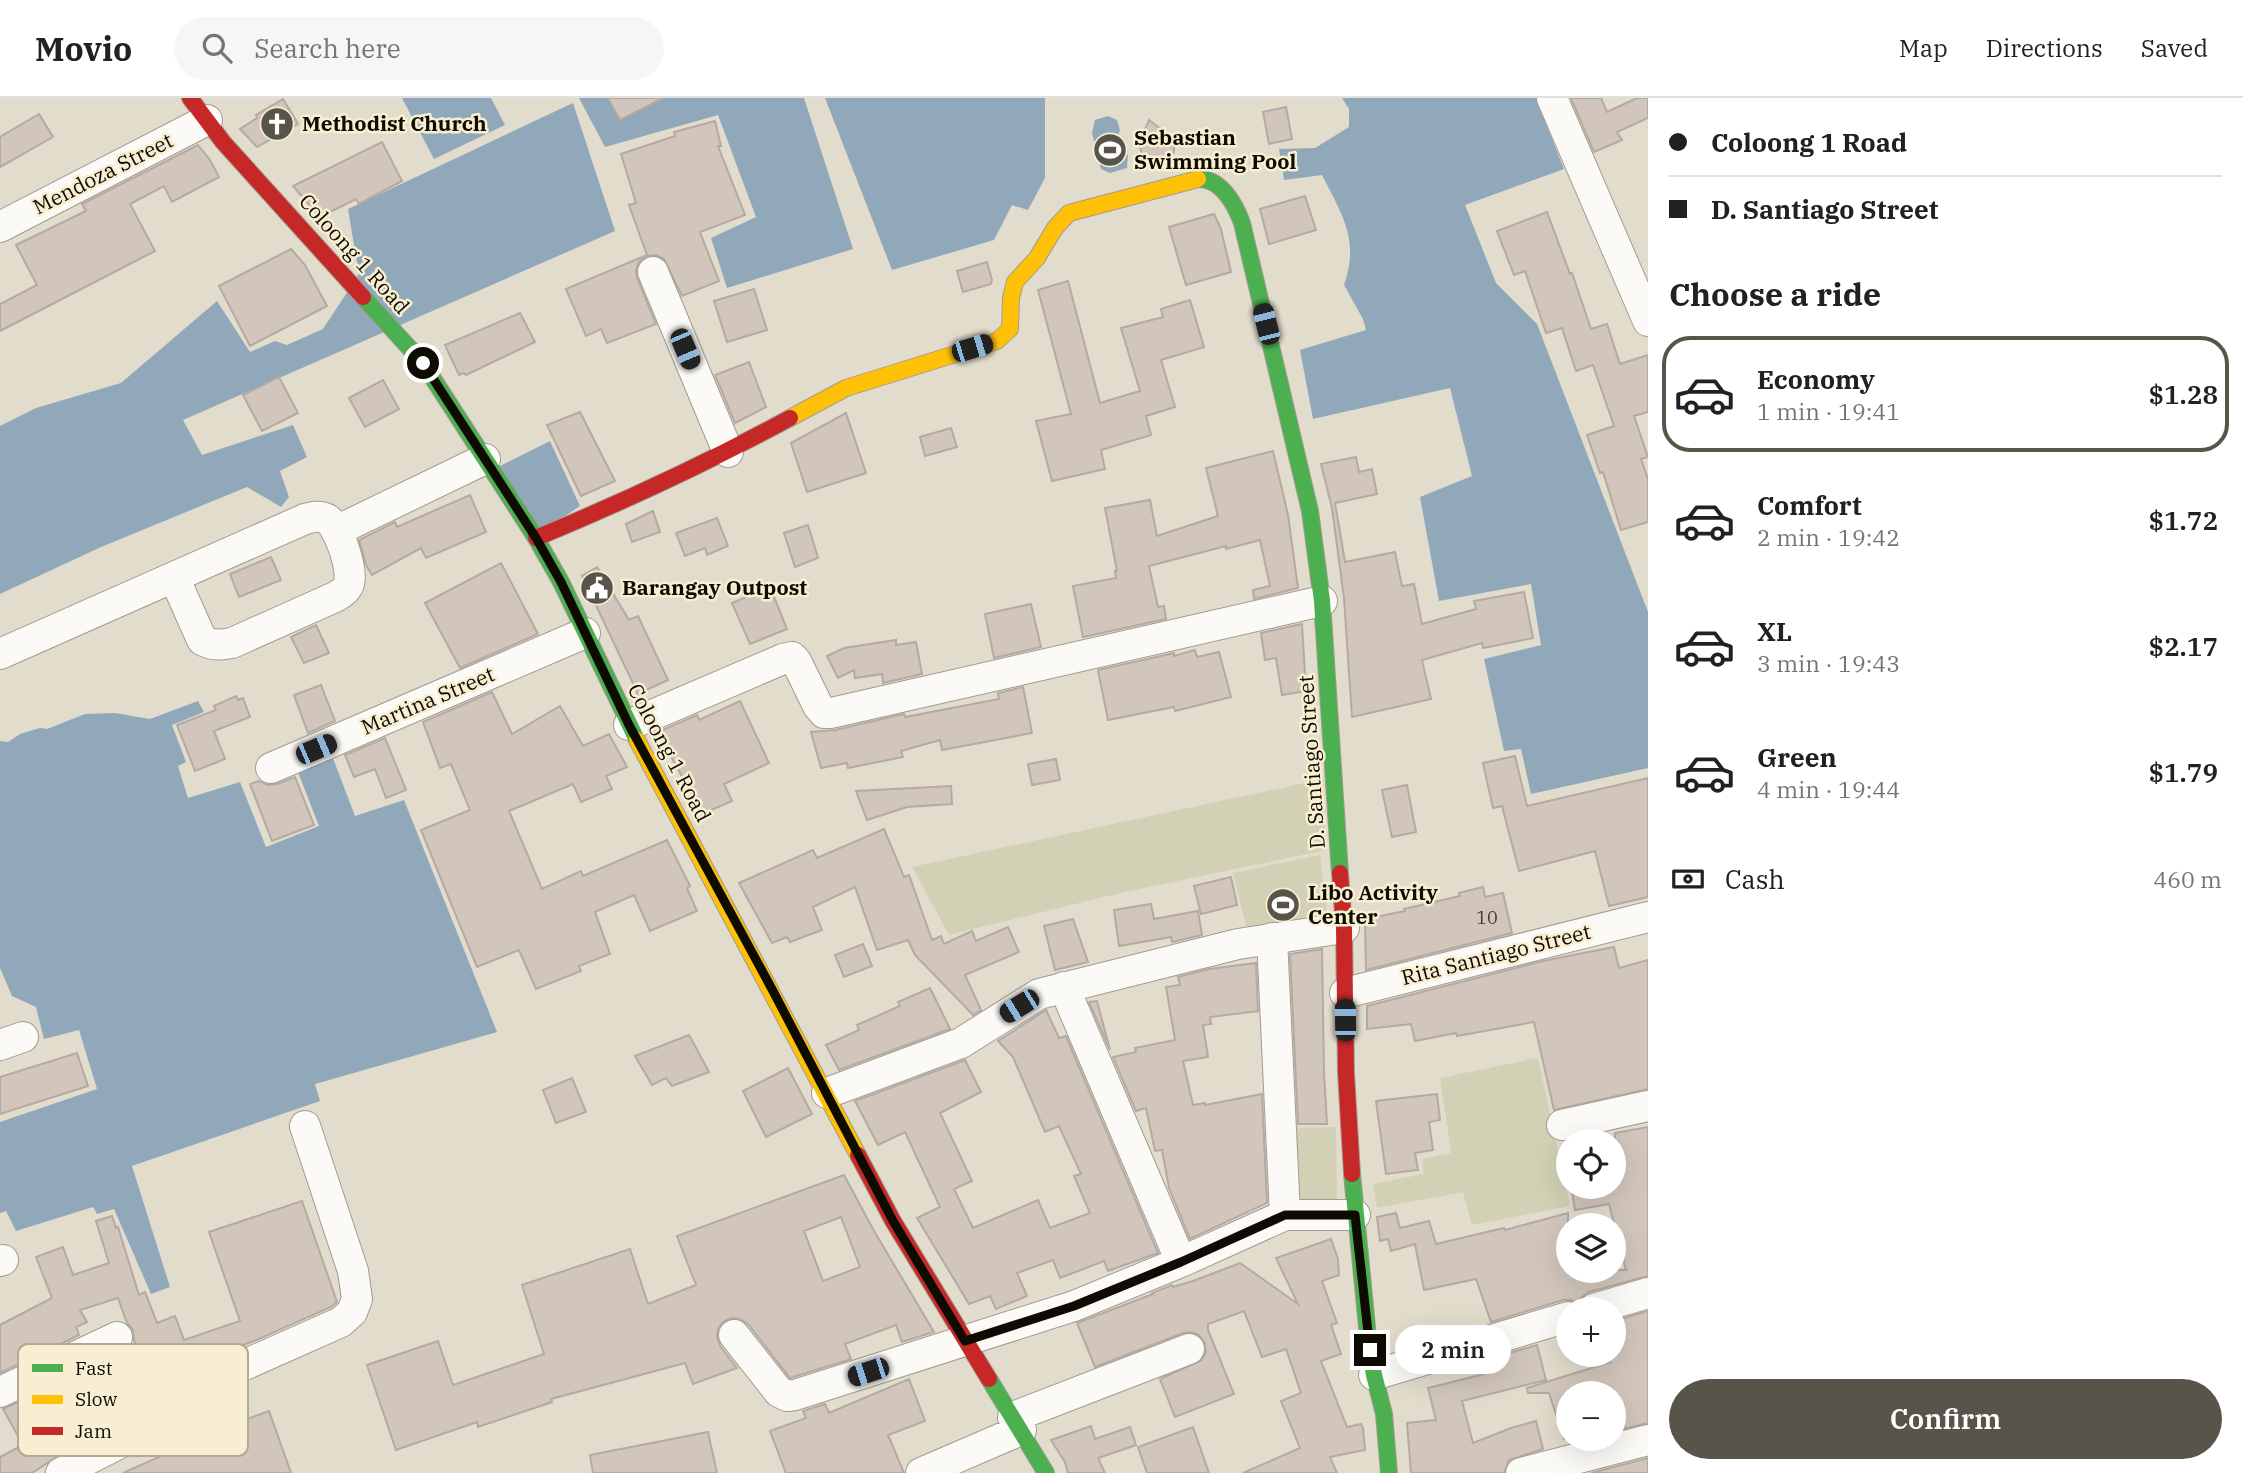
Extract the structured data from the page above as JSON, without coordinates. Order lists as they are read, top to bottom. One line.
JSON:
{"streets":{"street":["Mendoza Street","Coloong 1 Road","Martina Street","D. Santiago Street","Rita Santiago Street"]},"crossings":[["Mendoza Street","Coloong 1 Road"],["Coloong 1 Road","Martina Street"],["D. Santiago Street","Rita Santiago Street"]],"places":{"church":["Methodist Church"],"sports":["Sebastian Swimming Pool","Libo Activity Center"],"public building":["Barangay Outpost"]},"house_numbers":["10"],"legend":["Fast","Slow","Jam"],"page":{"header":"Movio","search":"Search here","nav":["Map","Directions","Saved"],"banner":["Coloong 1 Road","D. Santiago Street"],"heading":"Choose a ride","list":[{"name":"Economy","note":"1 min · 19:41","value":"$1.28"},{"name":"Comfort","note":"2 min · 19:42","value":"$1.72"},{"name":"XL","note":"3 min · 19:43","value":"$2.17"},{"name":"Green","note":"4 min · 19:44","value":"$1.79"}],"pay":["Cash","460 m"],"map_buttons":["+","−"],"bubble":"2 min","buttons":"Confirm"}}
